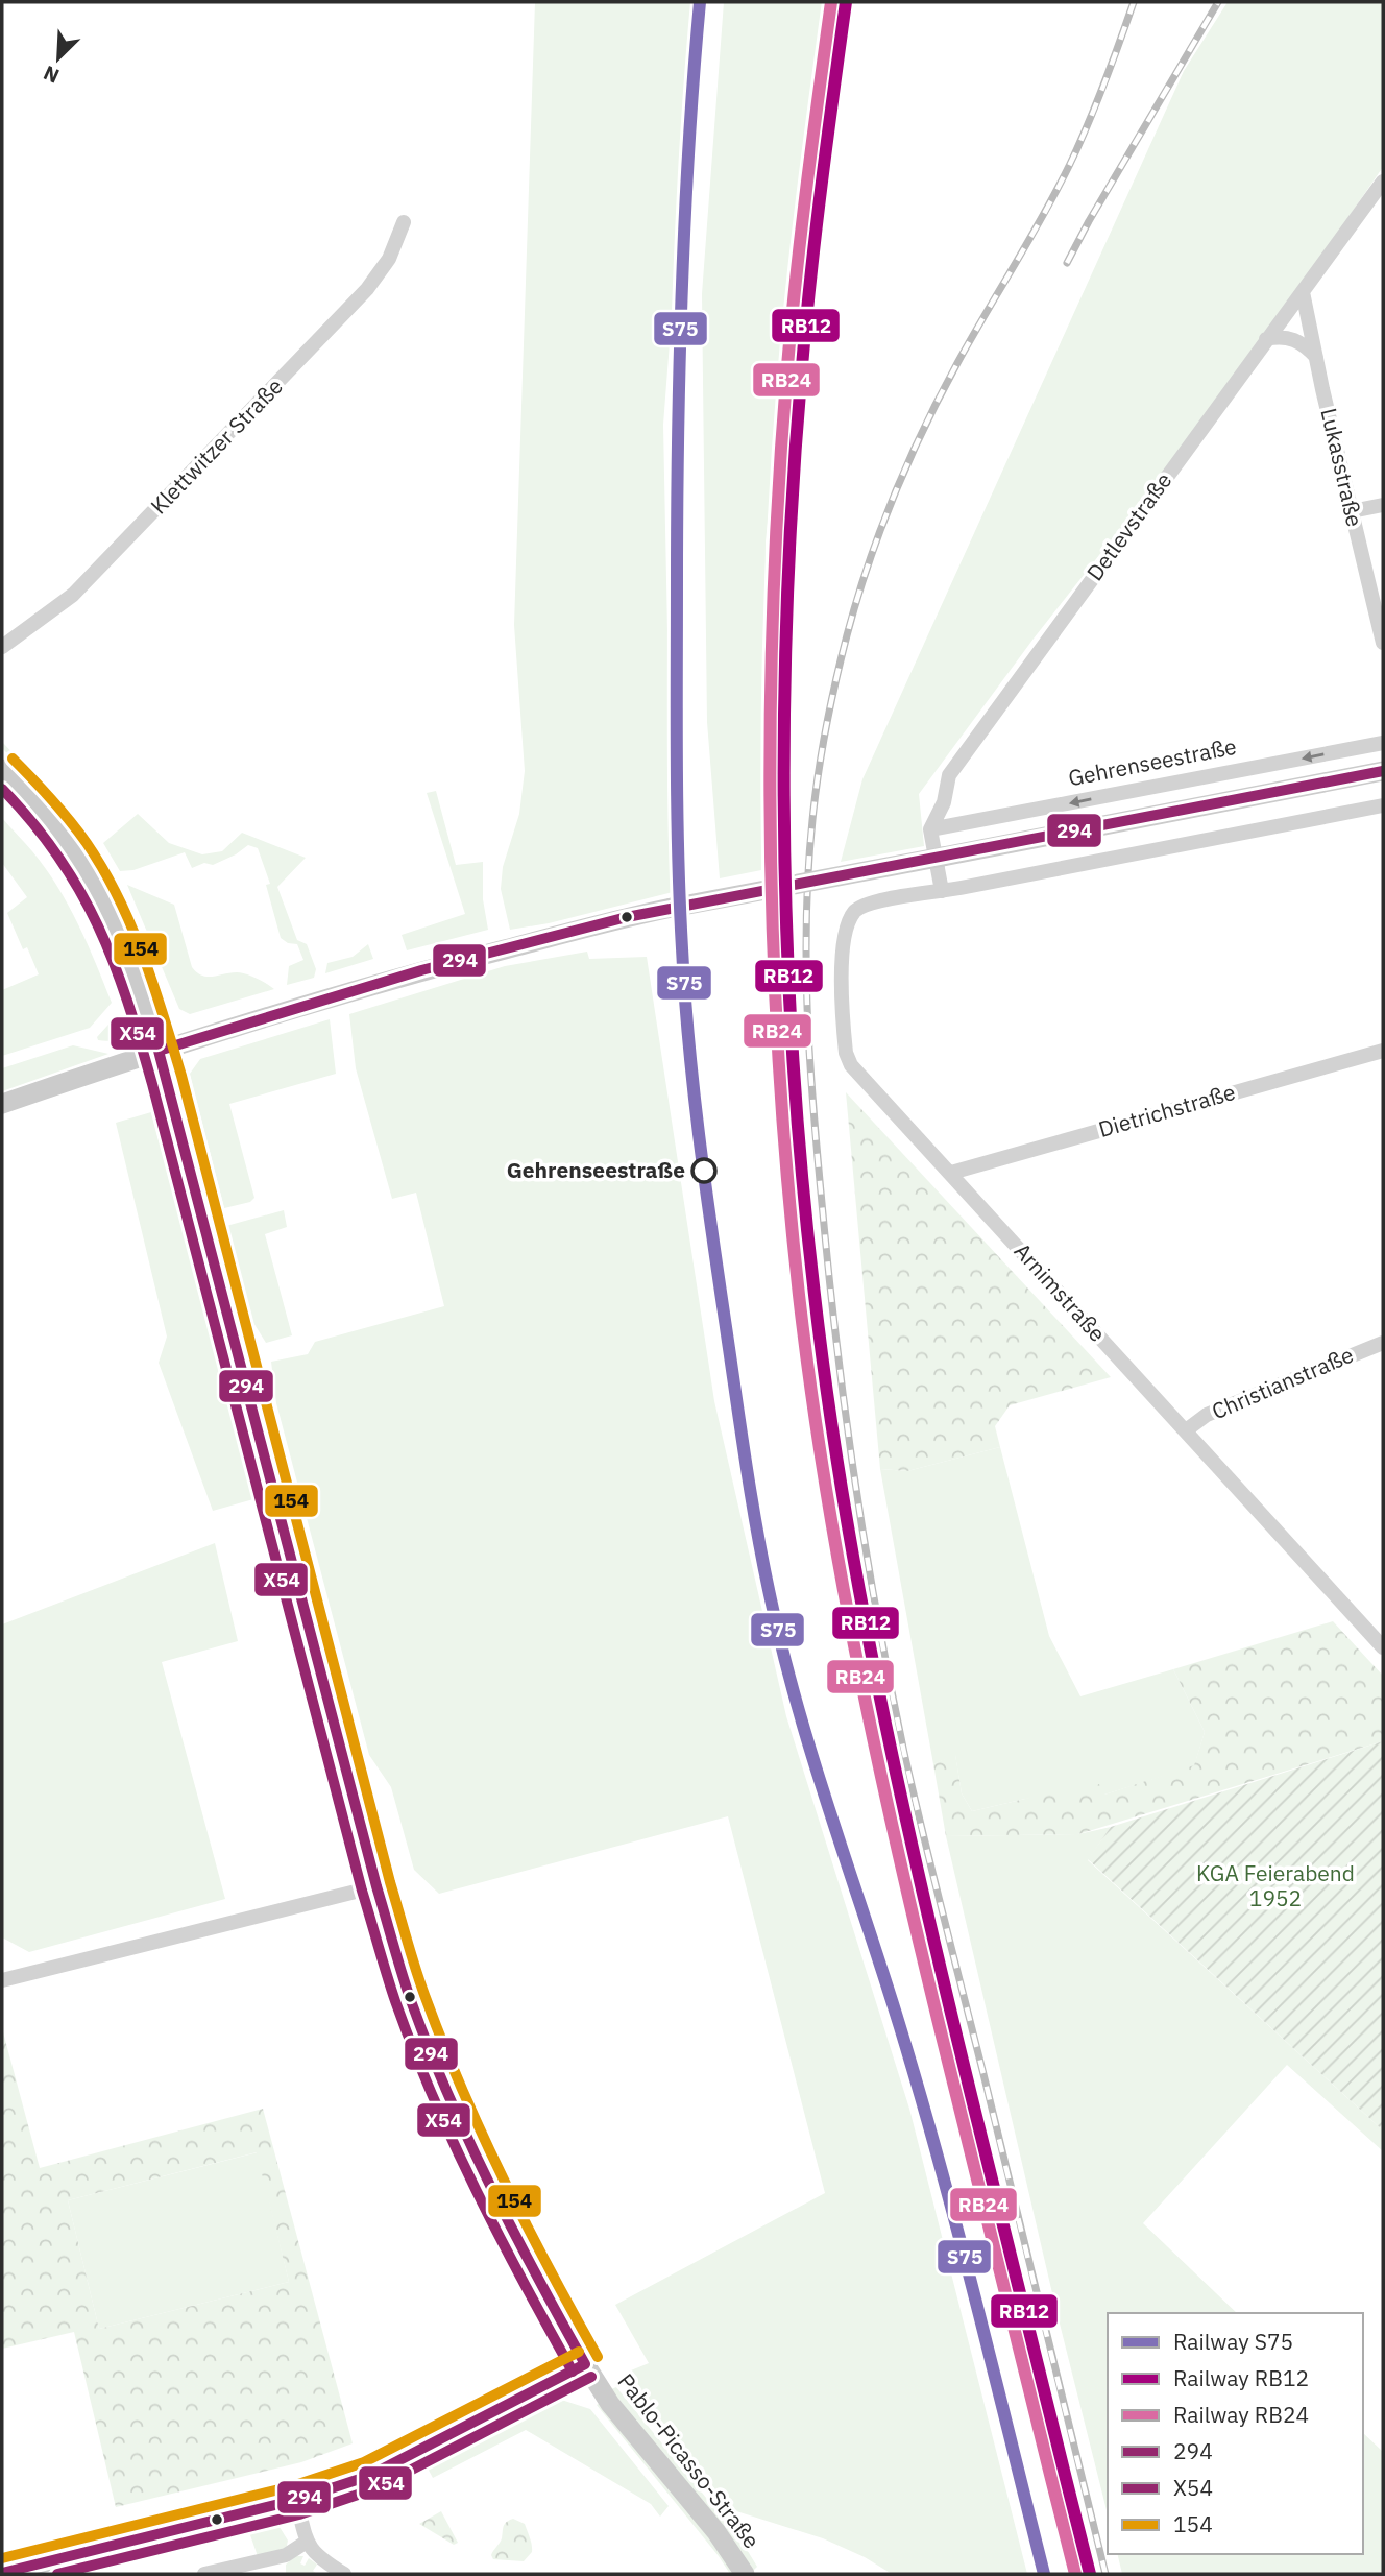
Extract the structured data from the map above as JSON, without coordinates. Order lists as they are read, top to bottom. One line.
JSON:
{"streets":{"main road":["Pablo-Picasso-Straße"],"street":["Klettwitzer Straße","Lukasstraße","Detlevstraße","Gehrenseestraße","Dietrichstraße","Arnimstraße","Christianstraße"]},"crossings":[["Lukasstraße","Detlevstraße"],["Detlevstraße","Gehrenseestraße"],["Dietrichstraße","Arnimstraße"],["Arnimstraße","Christianstraße"]],"parks":["KGA Feierabend 1952"],"places":["Gehrenseestraße"],"lines":["rail line S75","rail line RB12","rail line RB24","transit line 154","transit line 294","transit line X54"],"legend":["Railway S75","Railway RB12","Railway RB24","294","X54","154"],"north":"bottom left"}
